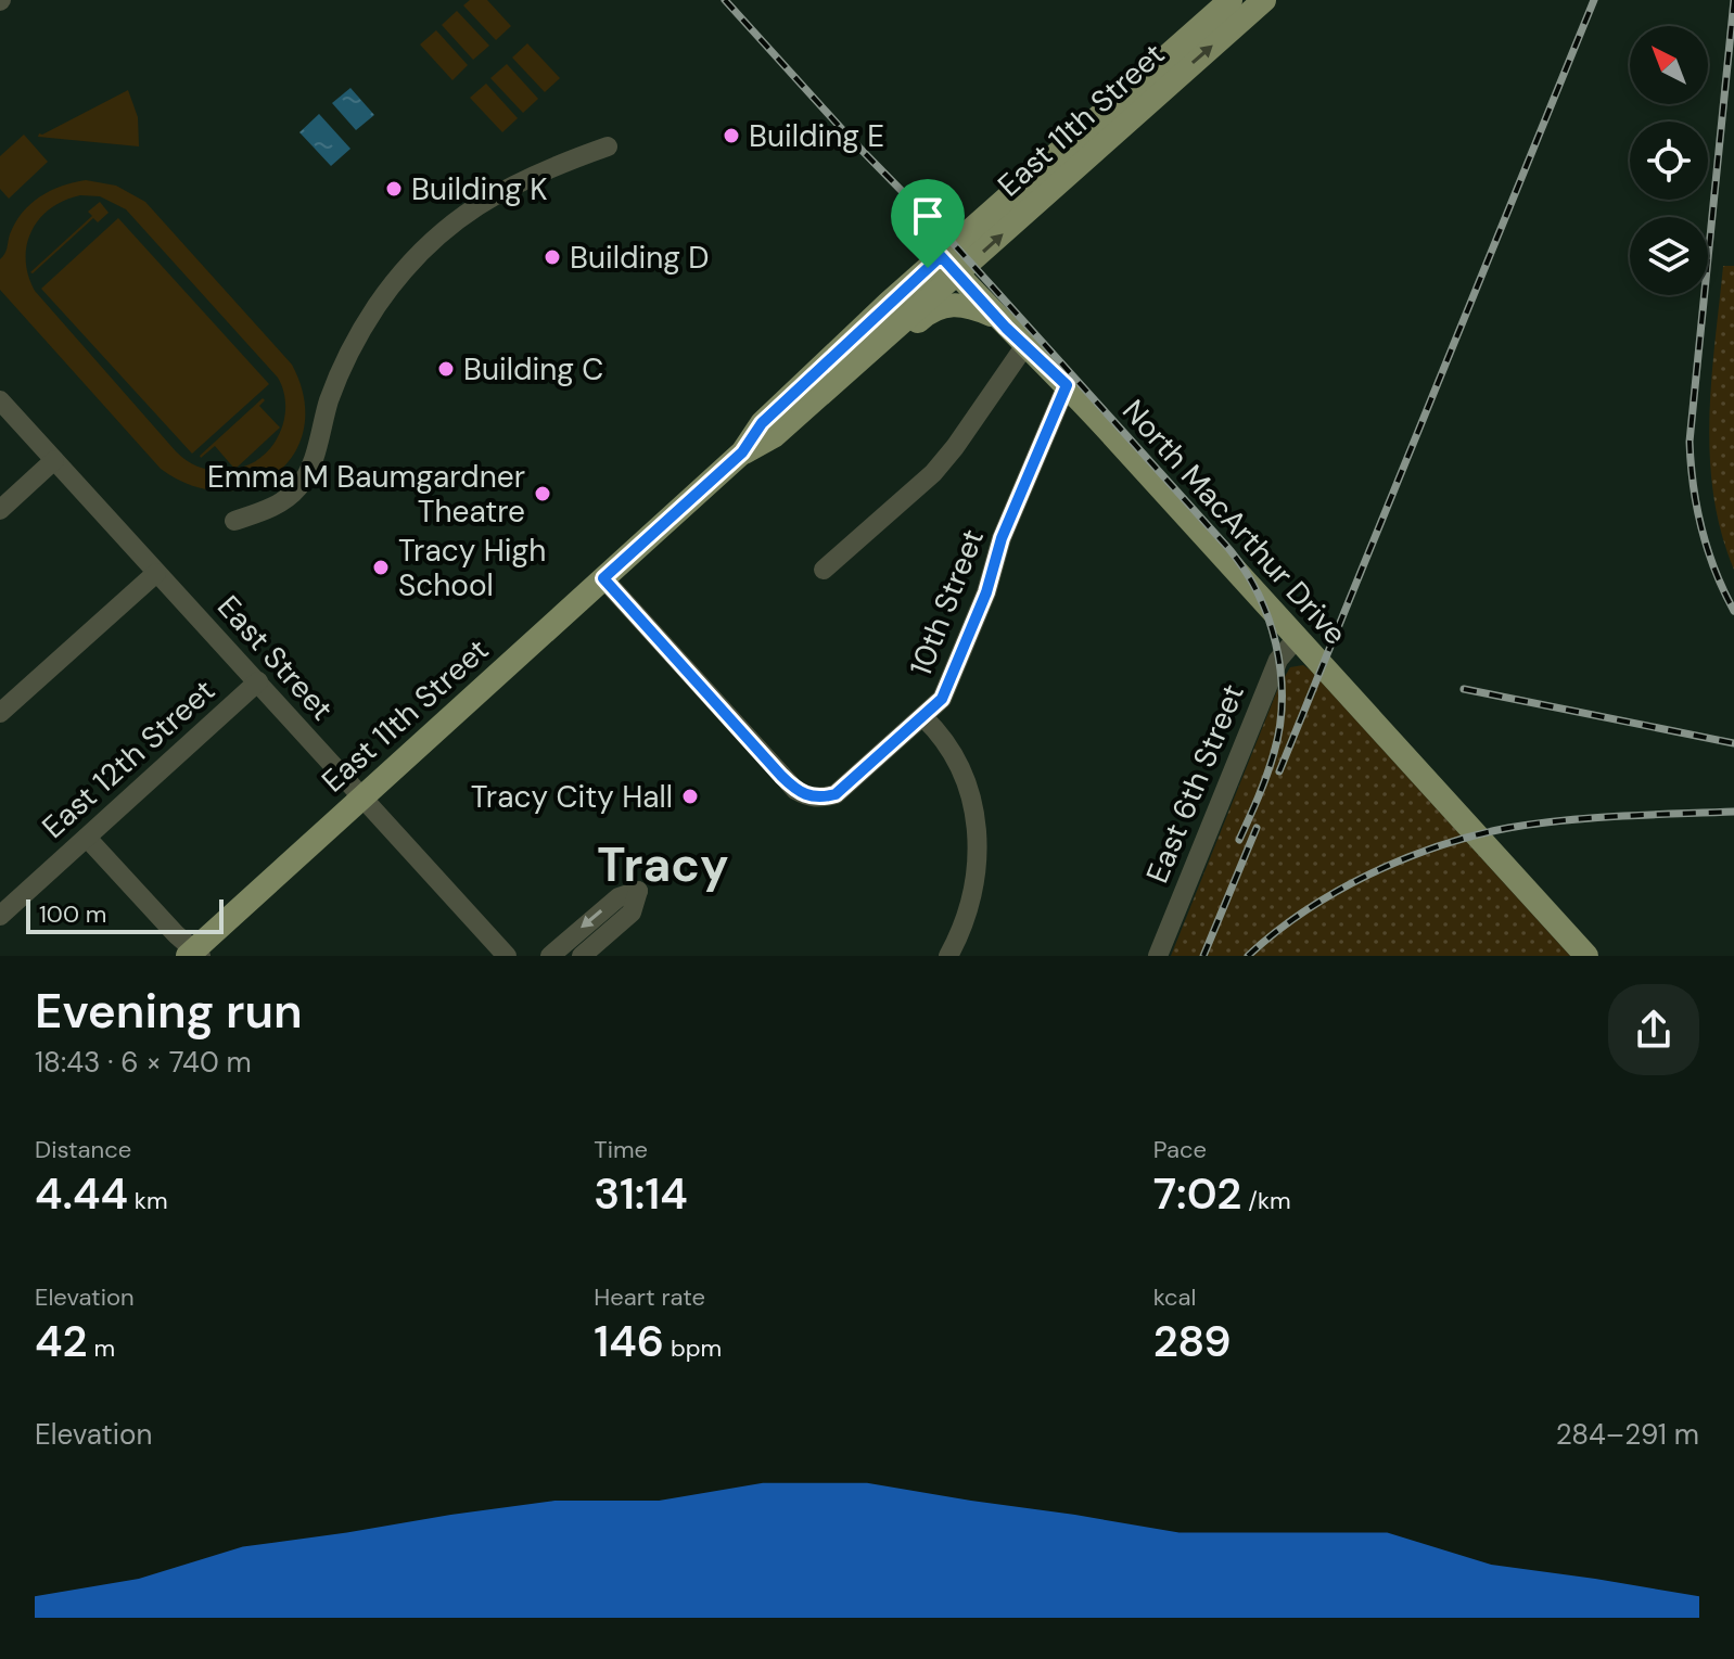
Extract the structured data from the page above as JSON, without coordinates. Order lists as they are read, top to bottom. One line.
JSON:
{"streets":{"main road":["East 11th Street","North MacArthur Drive"],"street":["10th Street","East Street","East 12th Street","East 6th Street"]},"crossings":[["East 11th Street","North MacArthur Drive"],["East 11th Street","10th Street"],["East 11th Street","East Street"],["North MacArthur Drive","10th Street"],["North MacArthur Drive","East 6th Street"],["East Street","East 12th Street"]],"districts":["Tracy"],"places":["Building E","Building K","Building D","Building C","Emma M Baumgardner Theatre","Tracy High School","Tracy City Hall"],"scale_bar":"100 m","north":"top left","page":{"scale":"100 m","heading":["Evening run","18:43 · 6 × 740 m"],"stats":[["Distance","4.44 km"],["Time","31:14"],["Pace","7:02 /km"],["Elevation","42 m"],["Heart rate","146 bpm"],["kcal","289"]],"chart":["Elevation","284–291 m"]}}
